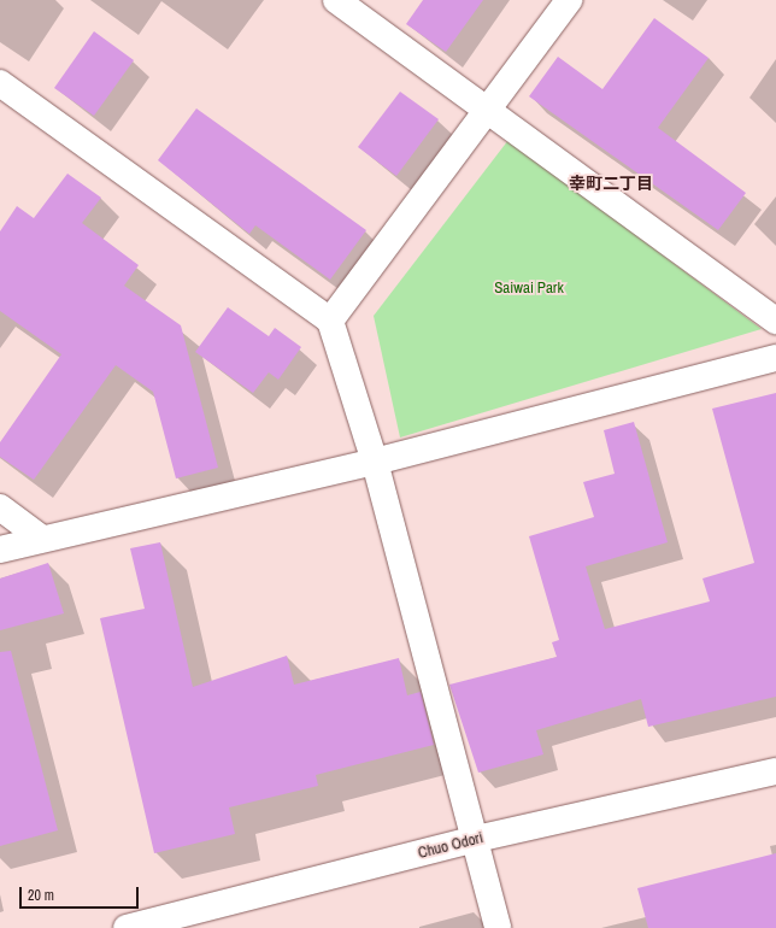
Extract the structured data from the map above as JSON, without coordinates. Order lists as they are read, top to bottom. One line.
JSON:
{"streets":{"street":["Chuo Odori"]},"districts":["幸町二丁目"],"parks":["Saiwai Park"],"scale_bar":"20 m"}
